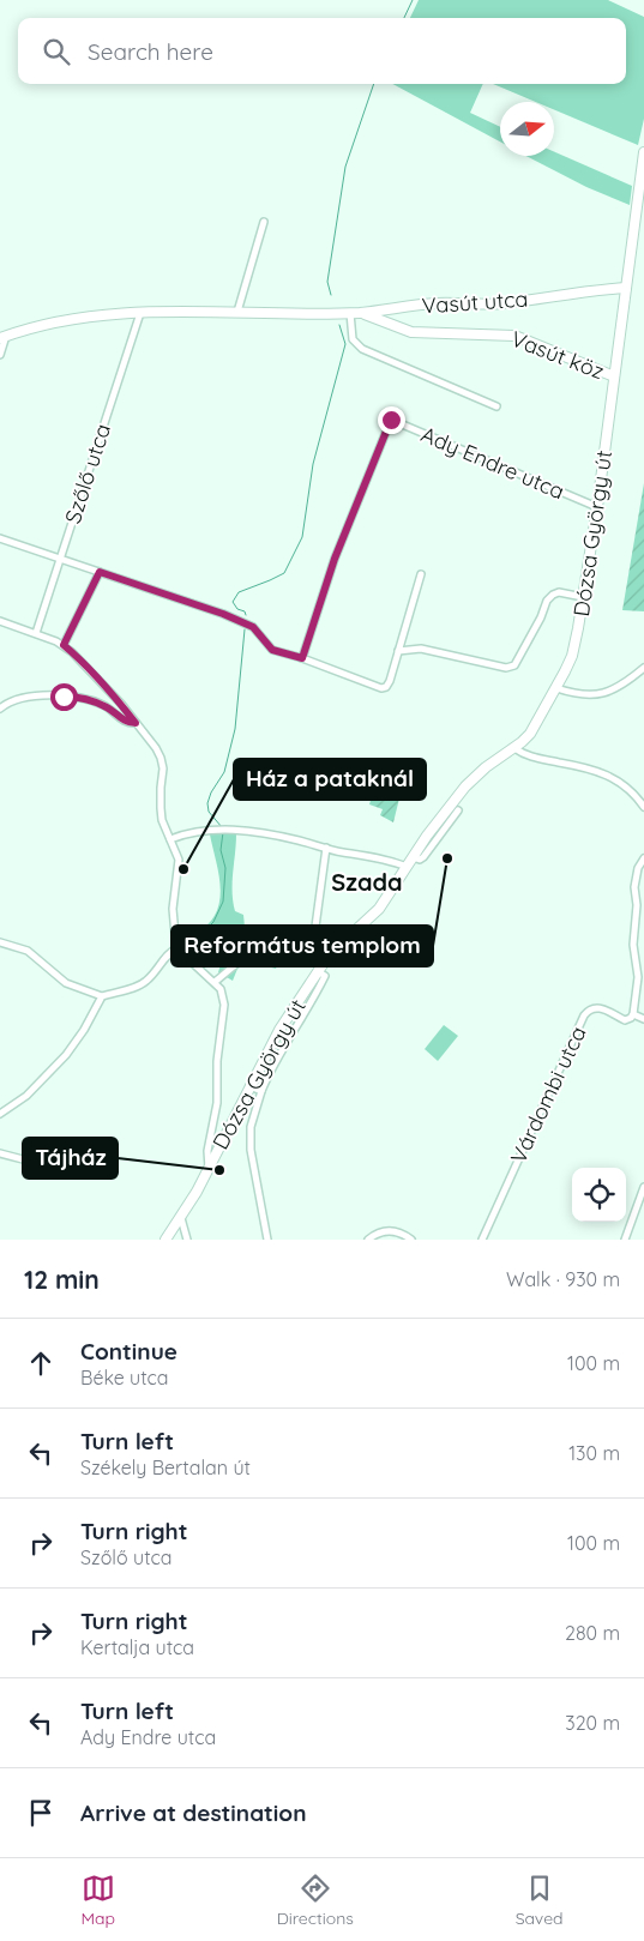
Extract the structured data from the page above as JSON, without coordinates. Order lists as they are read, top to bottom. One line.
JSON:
{"streets":{"main road":["Vasút utca","Vasút köz","Dózsa György út"],"street":["Ady Endre utca","Szőlő utca","Várdombi utca"]},"crossings":[["Vasút utca","Vasút köz"],["Vasút utca","Dózsa György út"],["Vasút köz","Dózsa György út"],["Ady Endre utca","Dózsa György út"]],"districts":["Szada"],"places":["Református templom","Ház a pataknál","Tájház"],"north":"right","page":{"search":"Search here","heading":["12 min","Walk · 930 m"],"list":[["Continue","Béke utca","100 m"],["Turn left","Székely Bertalan út","130 m"],["Turn right","Szőlő utca","100 m"],["Turn right","Kertalja utca","280 m"],["Turn left","Ady Endre utca","320 m"],"Arrive at destination"],"nav":["Map","Directions","Saved"]}}
